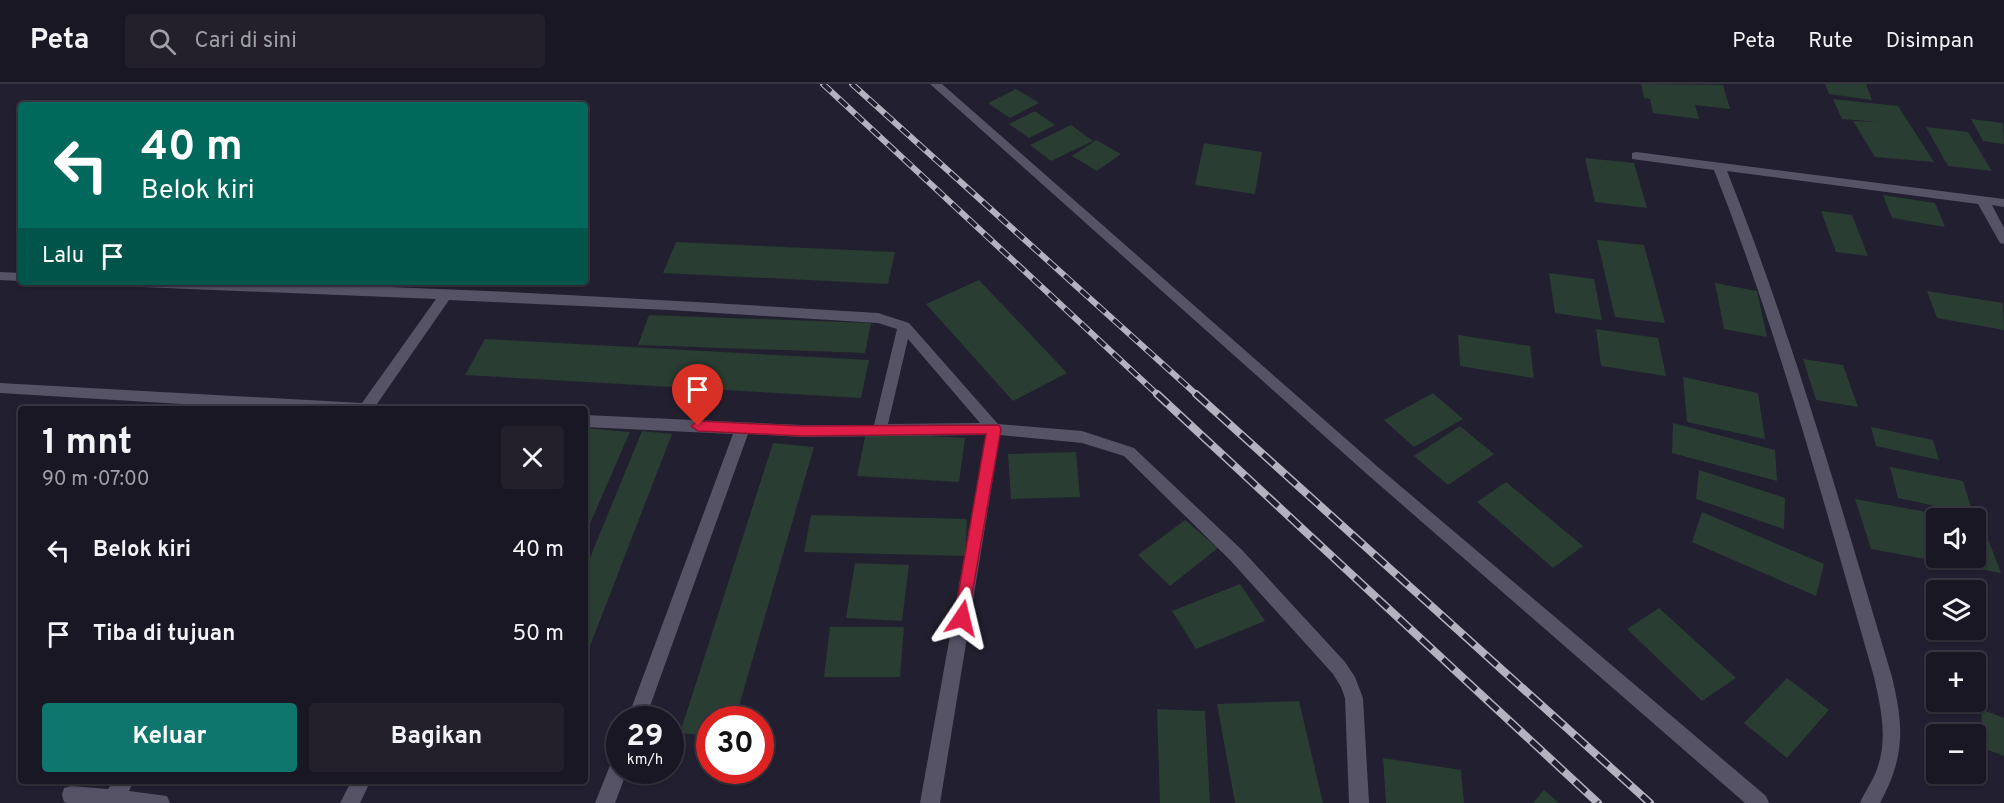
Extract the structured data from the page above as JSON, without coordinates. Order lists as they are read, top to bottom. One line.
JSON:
{"page":{"header":"Peta","search":"Cari di sini","nav":["Peta","Rute","Disimpan"],"turn":["40 m","Belok kiri"],"then":"Lalu","heading":["1 mnt","90 m · 07:00"],"map_buttons":["+","−"],"list":[{"name":"Belok kiri","value":"40 m"},{"name":"Tiba di tujuan","value":"50 m"}],"buttons":["Keluar","Bagikan"],"speed":"29 km/h","limit":"30"}}
